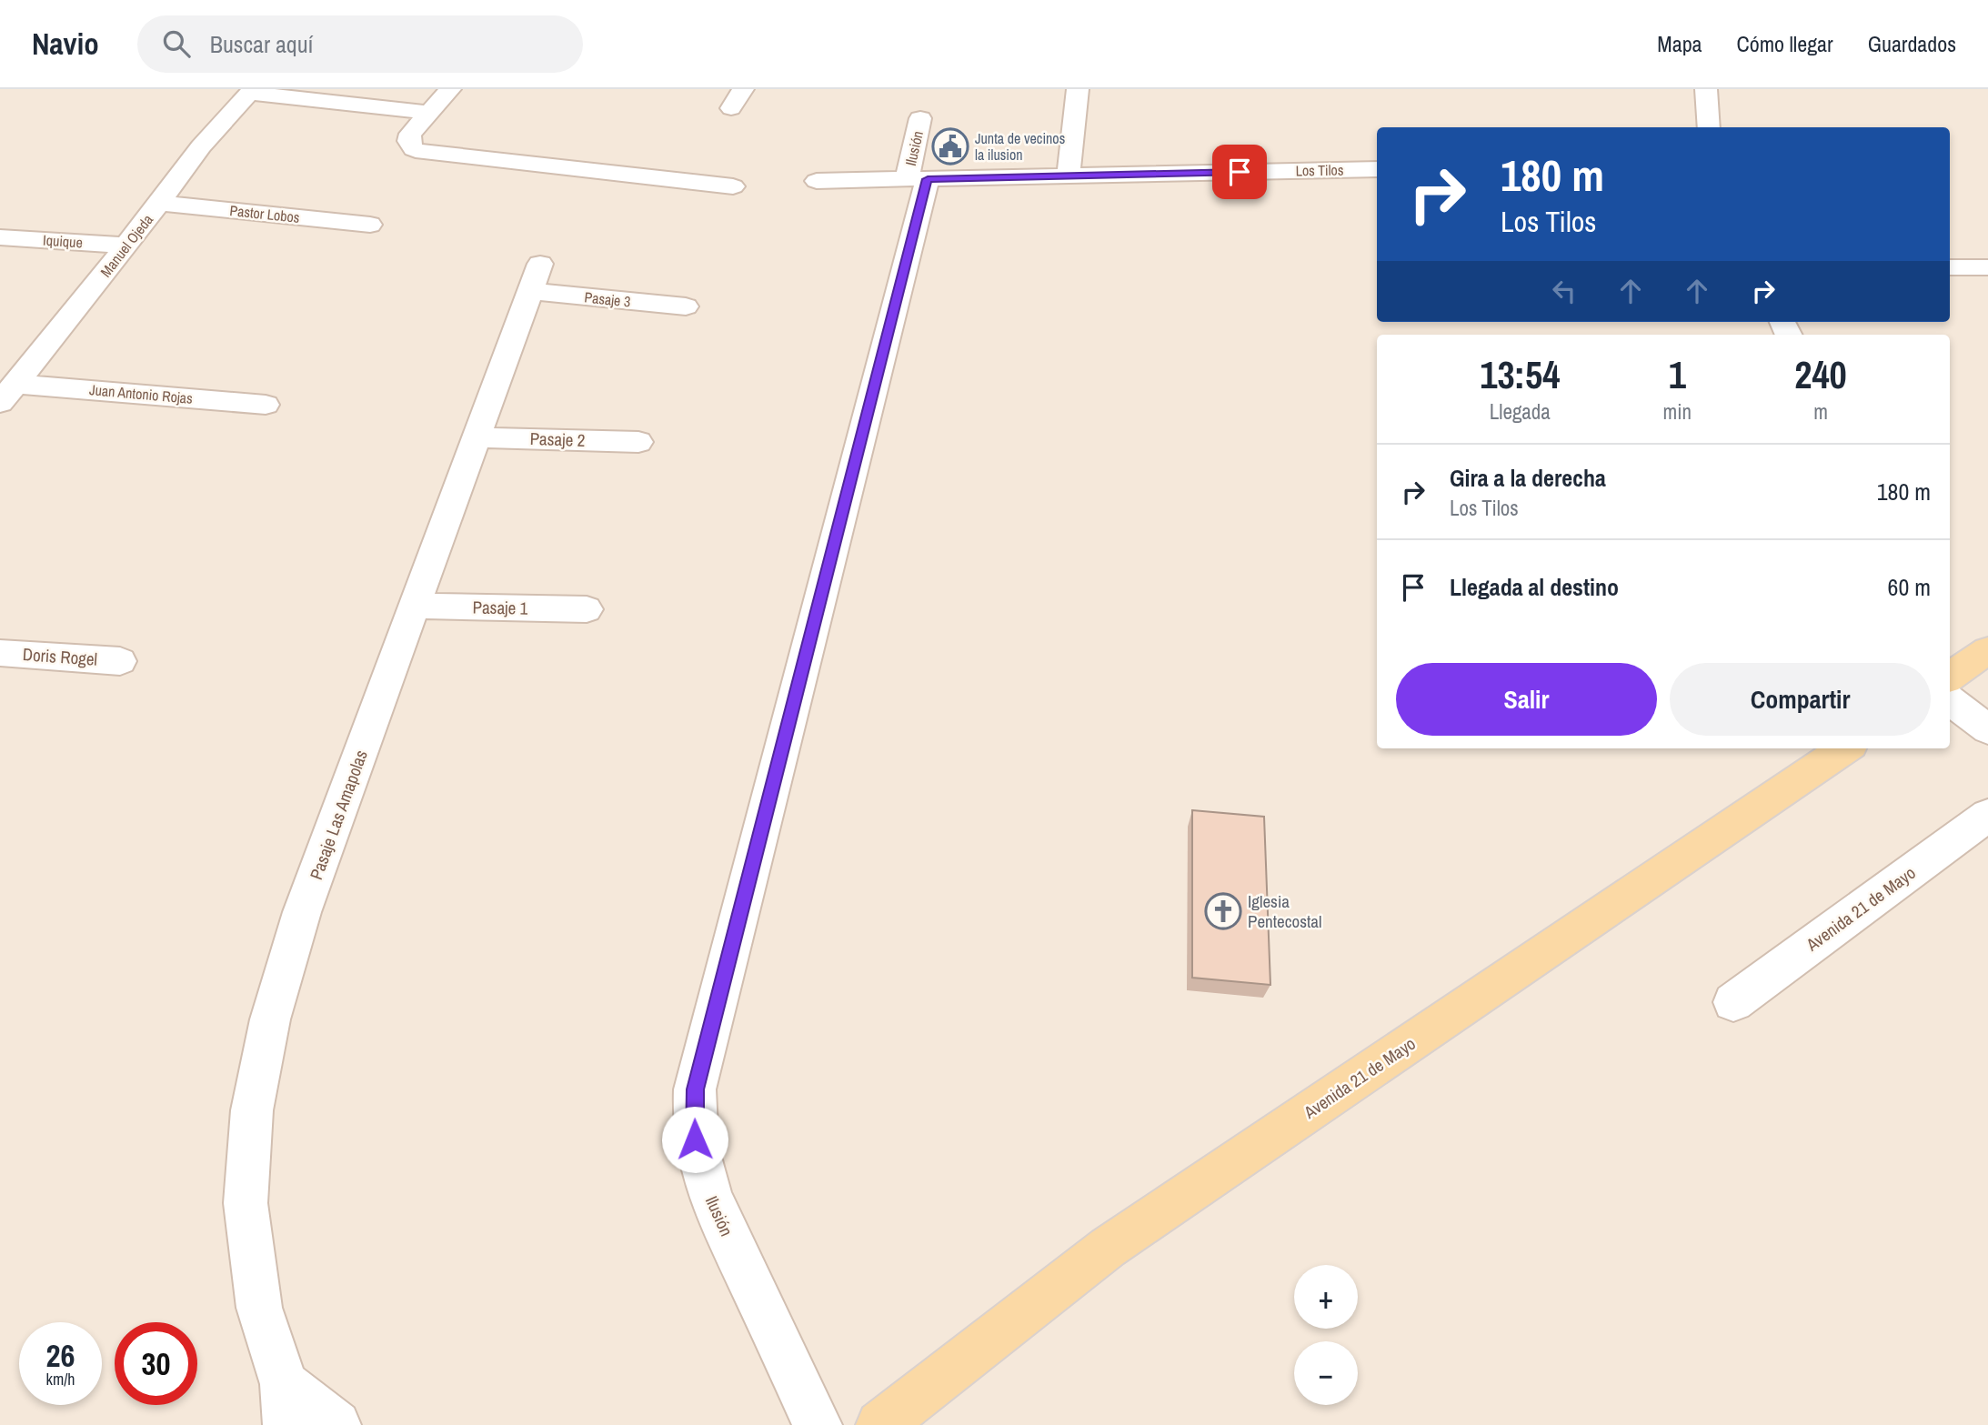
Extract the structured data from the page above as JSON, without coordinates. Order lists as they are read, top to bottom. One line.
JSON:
{"streets":{"main road":["Avenida 21 de Mayo"],"street":["Ilusión","Los Tilos","Pastor Lobos","Iquique","Manuel Ojeda","Pasaje 3","Juan Antonio Rojas","Pasaje 2","Pasaje 1","Doris Rogel","Pasaje Las Amapolas"]},"crossings":[["Ilusión","Los Tilos"],["Pastor Lobos","Manuel Ojeda"],["Iquique","Manuel Ojeda"],["Manuel Ojeda","Juan Antonio Rojas"],["Pasaje 3","Pasaje Las Amapolas"],["Pasaje 2","Pasaje Las Amapolas"],["Pasaje 1","Pasaje Las Amapolas"]],"places":{"public building":["Junta de vecinos la ilusion"],"church":["Iglesia Pentecostal"]},"page":{"header":"Navio","search":"Buscar aquí","nav":["Mapa","Cómo llegar","Guardados"],"turn":["180 m","Los Tilos"],"eta":["13:54","Llegada","1","min","240","m"],"list":[{"name":"Gira a la derecha","note":"Los Tilos","value":"180 m"},{"name":"Llegada al destino","value":"60 m"}],"buttons":["Salir","Compartir"],"map_buttons":["+","−"],"speed":"26 km/h","limit":"30"}}
